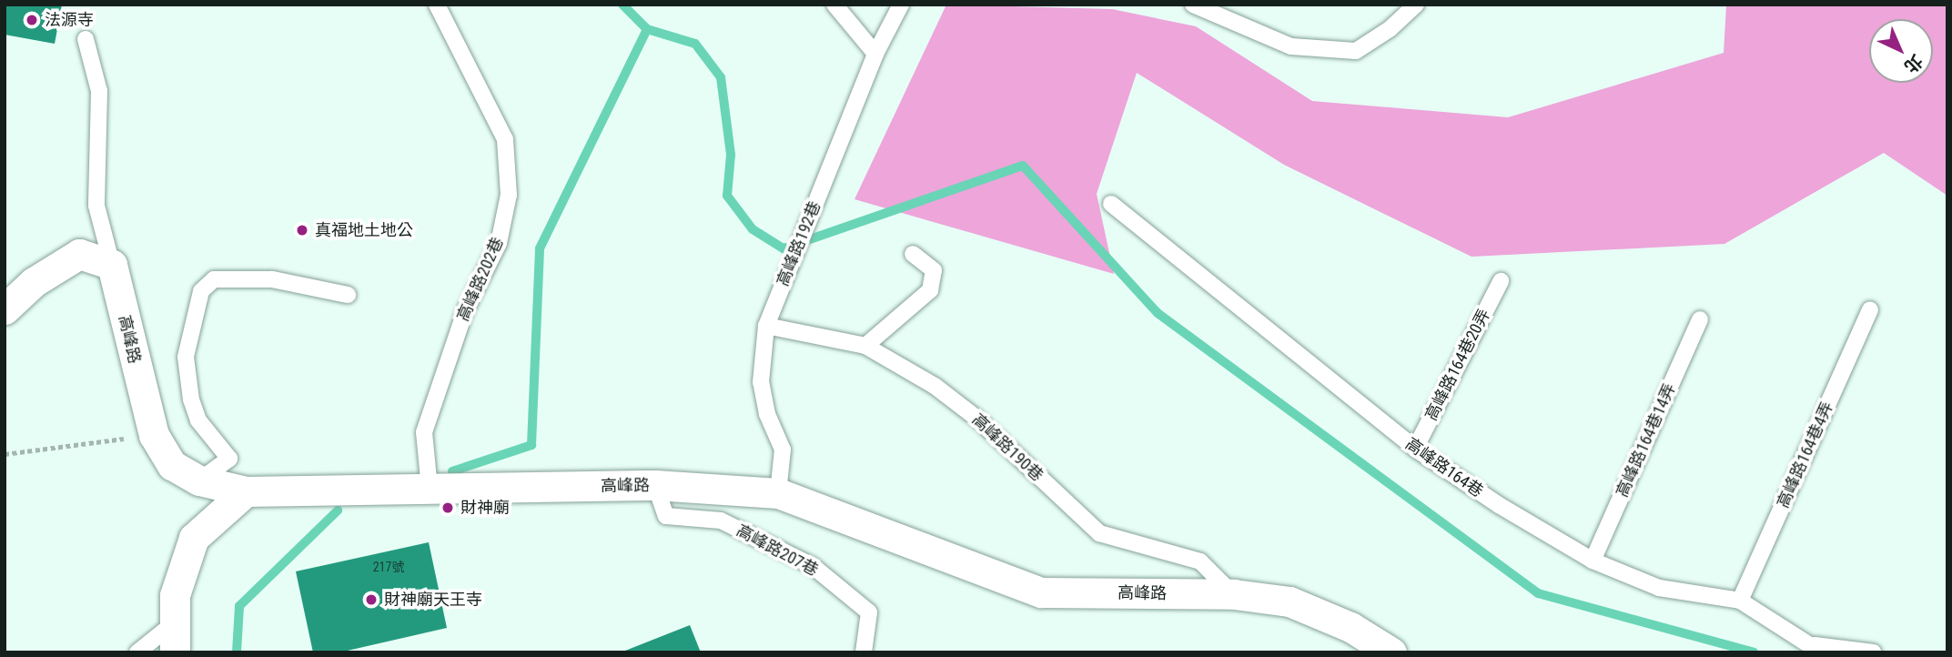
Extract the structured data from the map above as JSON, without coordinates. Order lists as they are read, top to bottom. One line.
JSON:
{"streets":{"street":["高峰路"],"lane":["高峰路192巷","高峰路202巷","高峰路164巷20弄","高峰路164巷14弄","高峰路190巷","高峰路164巷4弄","高峰路164巷","高峰路207巷"]},"crossings":[["高峰路192巷","高峰路"],["高峰路192巷","高峰路190巷"],["高峰路202巷","高峰路"],["高峰路","高峰路190巷"],["高峰路","高峰路207巷"],["高峰路164巷20弄","高峰路164巷"],["高峰路164巷14弄","高峰路164巷"],["高峰路164巷4弄","高峰路164巷"]],"places":["法源寺","真福地土地公","財神廟","財神廟天王寺"],"house_numbers":["217號"],"north":"bottom right"}
